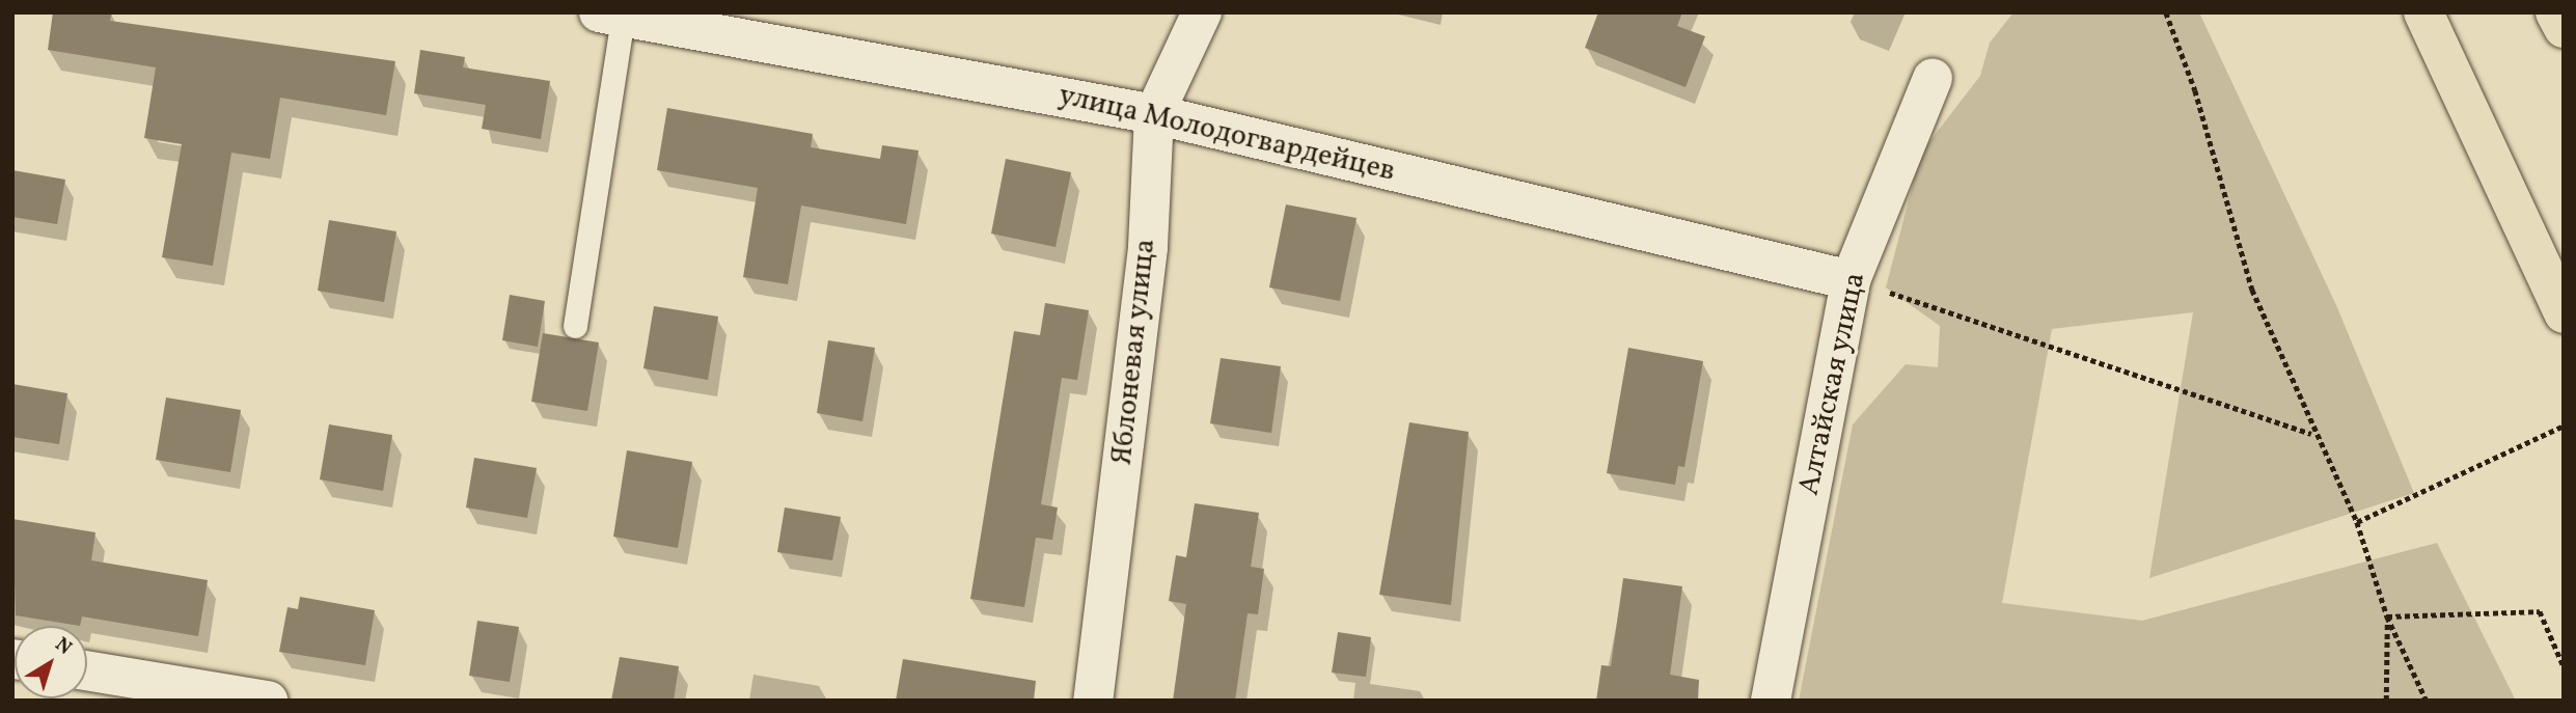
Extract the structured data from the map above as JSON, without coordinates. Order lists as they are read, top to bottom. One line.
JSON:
{"streets":{"street":["улица Молодогвардейцев","Яблоневая улица","Алтайская улица"]},"crossings":[["улица Молодогвардейцев","Яблоневая улица"],["улица Молодогвардейцев","Алтайская улица"]],"north":"top right"}
